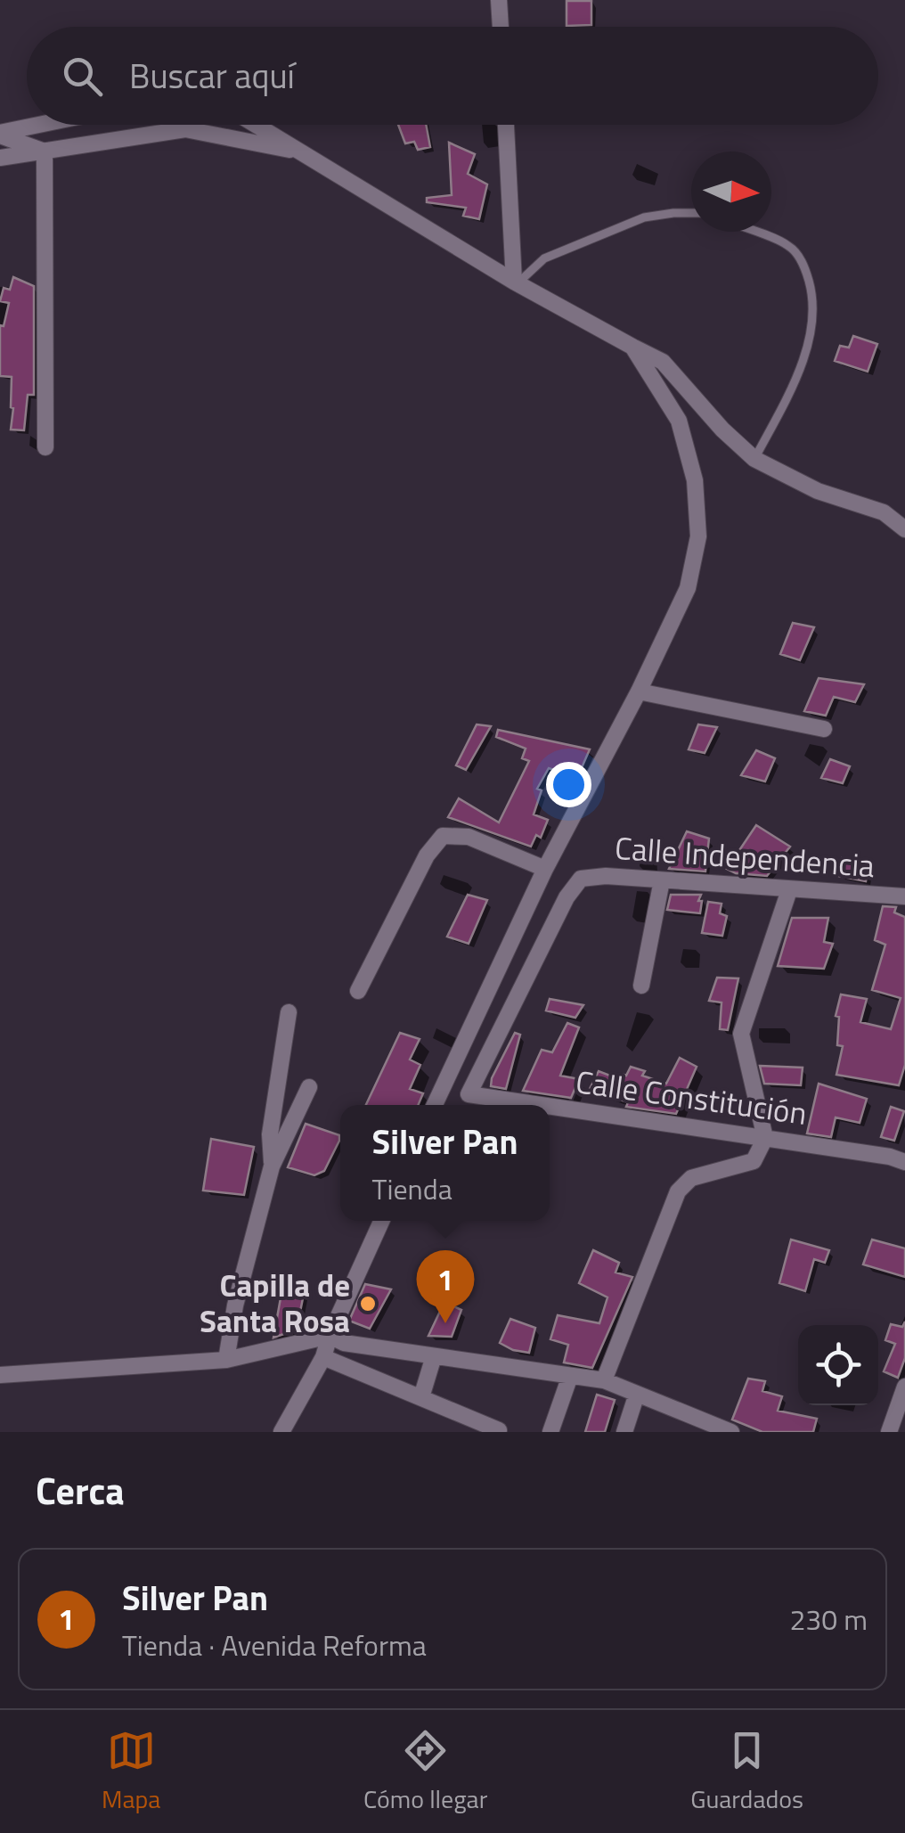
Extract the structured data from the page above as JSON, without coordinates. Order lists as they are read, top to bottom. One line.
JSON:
{"streets":{"street":["Calle Independencia","Calle Constitución"]},"crossings":[["Calle Independencia","Calle Constitución"]],"places":["Capilla de Santa Rosa"],"north":"right","page":{"search":"Buscar aquí","popup":["Silver Pan","Tienda"],"pins":"1","heading":"Cerca","list":[{"mark":"1","name":"Silver Pan","note":"Tienda · Avenida Reforma","value":"230 m"}],"nav":["Mapa","Cómo llegar","Guardados"]}}
